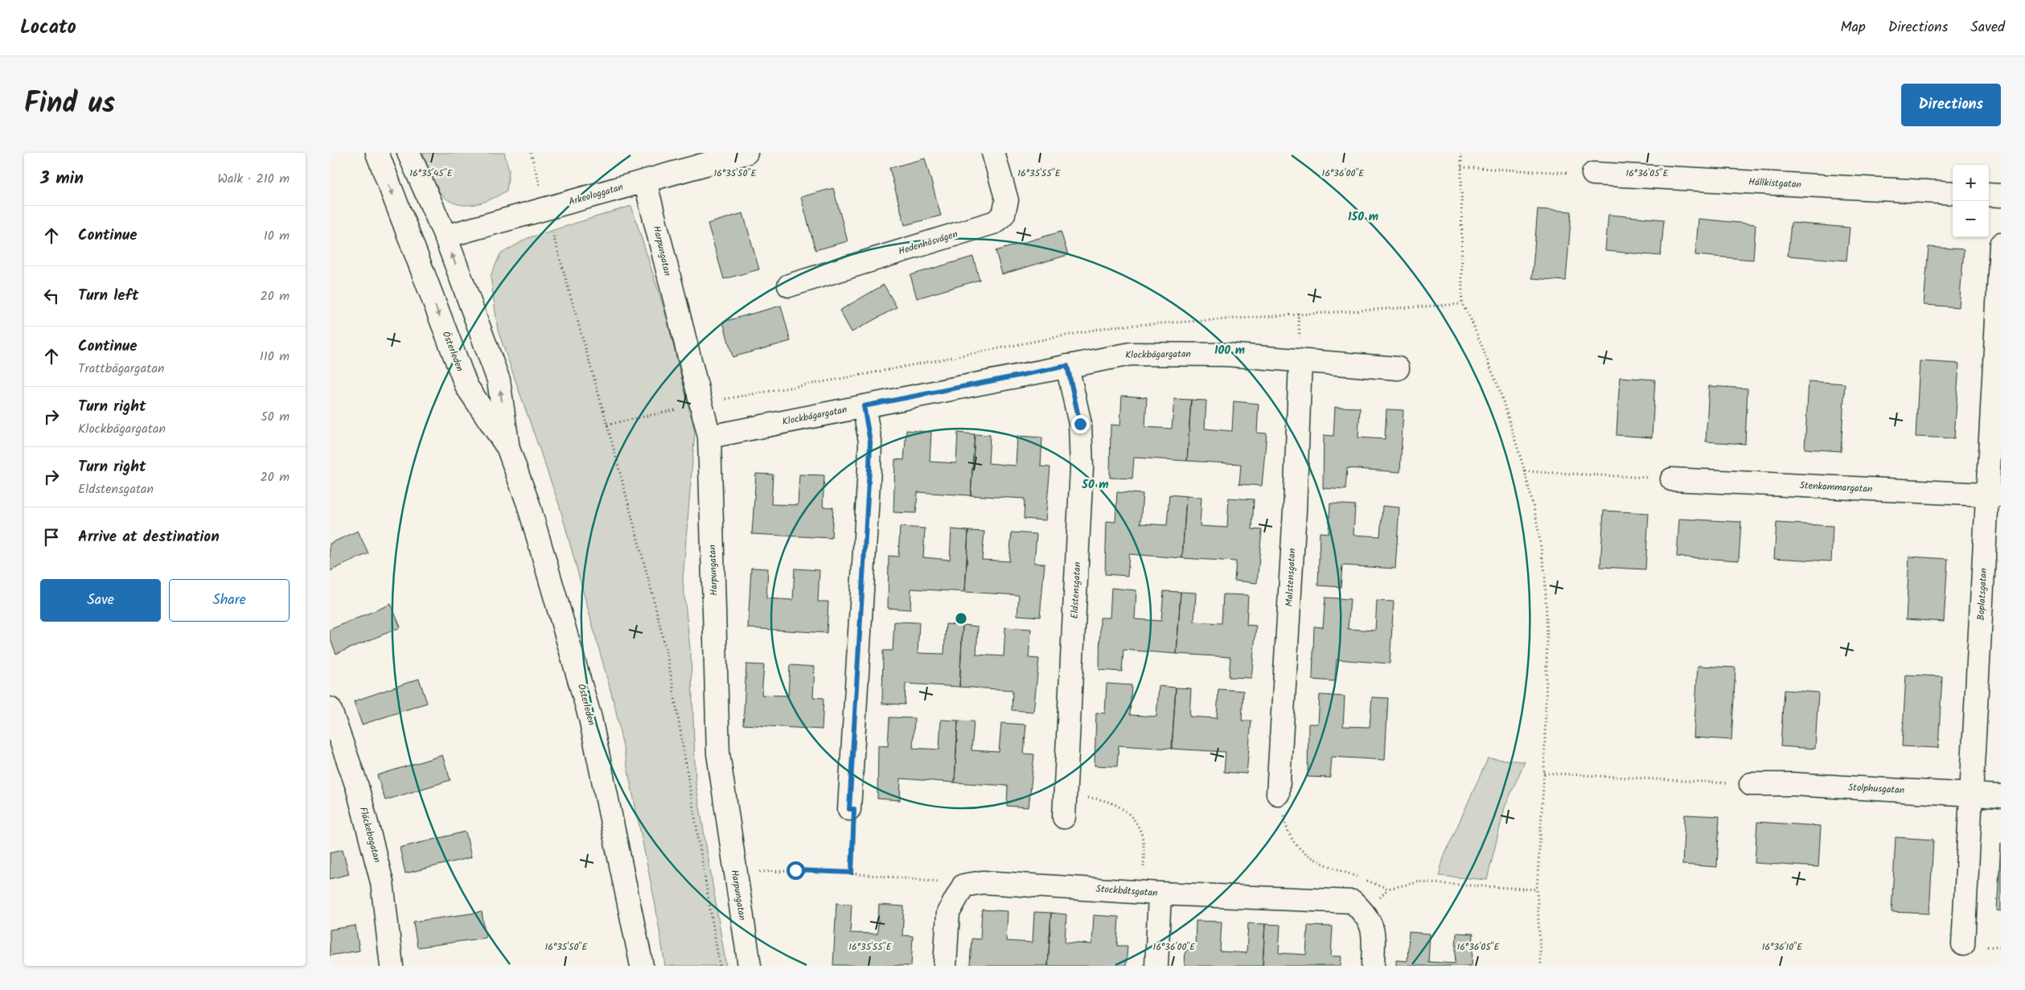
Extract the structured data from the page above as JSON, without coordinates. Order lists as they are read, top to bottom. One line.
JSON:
{"streets":{"street":["Hällkistgatan","Arkeologgatan","Hedenhösvägen","Harpungatan","Österleden","Klockbägargatan","Stenkammargatan","Malstensgatan","Eldstensgatan","Boplatsgatan","Stolphusgatan","Fläckebogatan","Stockbåtsgatan"]},"crossings":[["Arkeologgatan","Harpungatan"],["Arkeologgatan","Österleden"],["Harpungatan","Klockbägargatan"],["Klockbägargatan","Malstensgatan"],["Klockbägargatan","Eldstensgatan"],["Stenkammargatan","Boplatsgatan"],["Boplatsgatan","Stolphusgatan"]],"page":{"header":"Locato","nav":["Map","Directions","Saved"],"title":"Find us","buttons":["Directions",["Save","Share"]],"heading":["3 min","Walk · 210 m"],"map_buttons":["+","−"],"list":[["Continue","10 m"],["Turn left","20 m"],["Continue","Trattbägargatan","110 m"],["Turn right","Klockbägargatan","50 m"],["Turn right","Eldstensgatan","20 m"],"Arrive at destination"]},"coordinates":["16°35'45\"E","16°35'50\"E","16°35'55\"E","16°36'00\"E","16°36'05\"E","16°36'10\"E"],"rings":["150 m","100 m","50 m"]}
